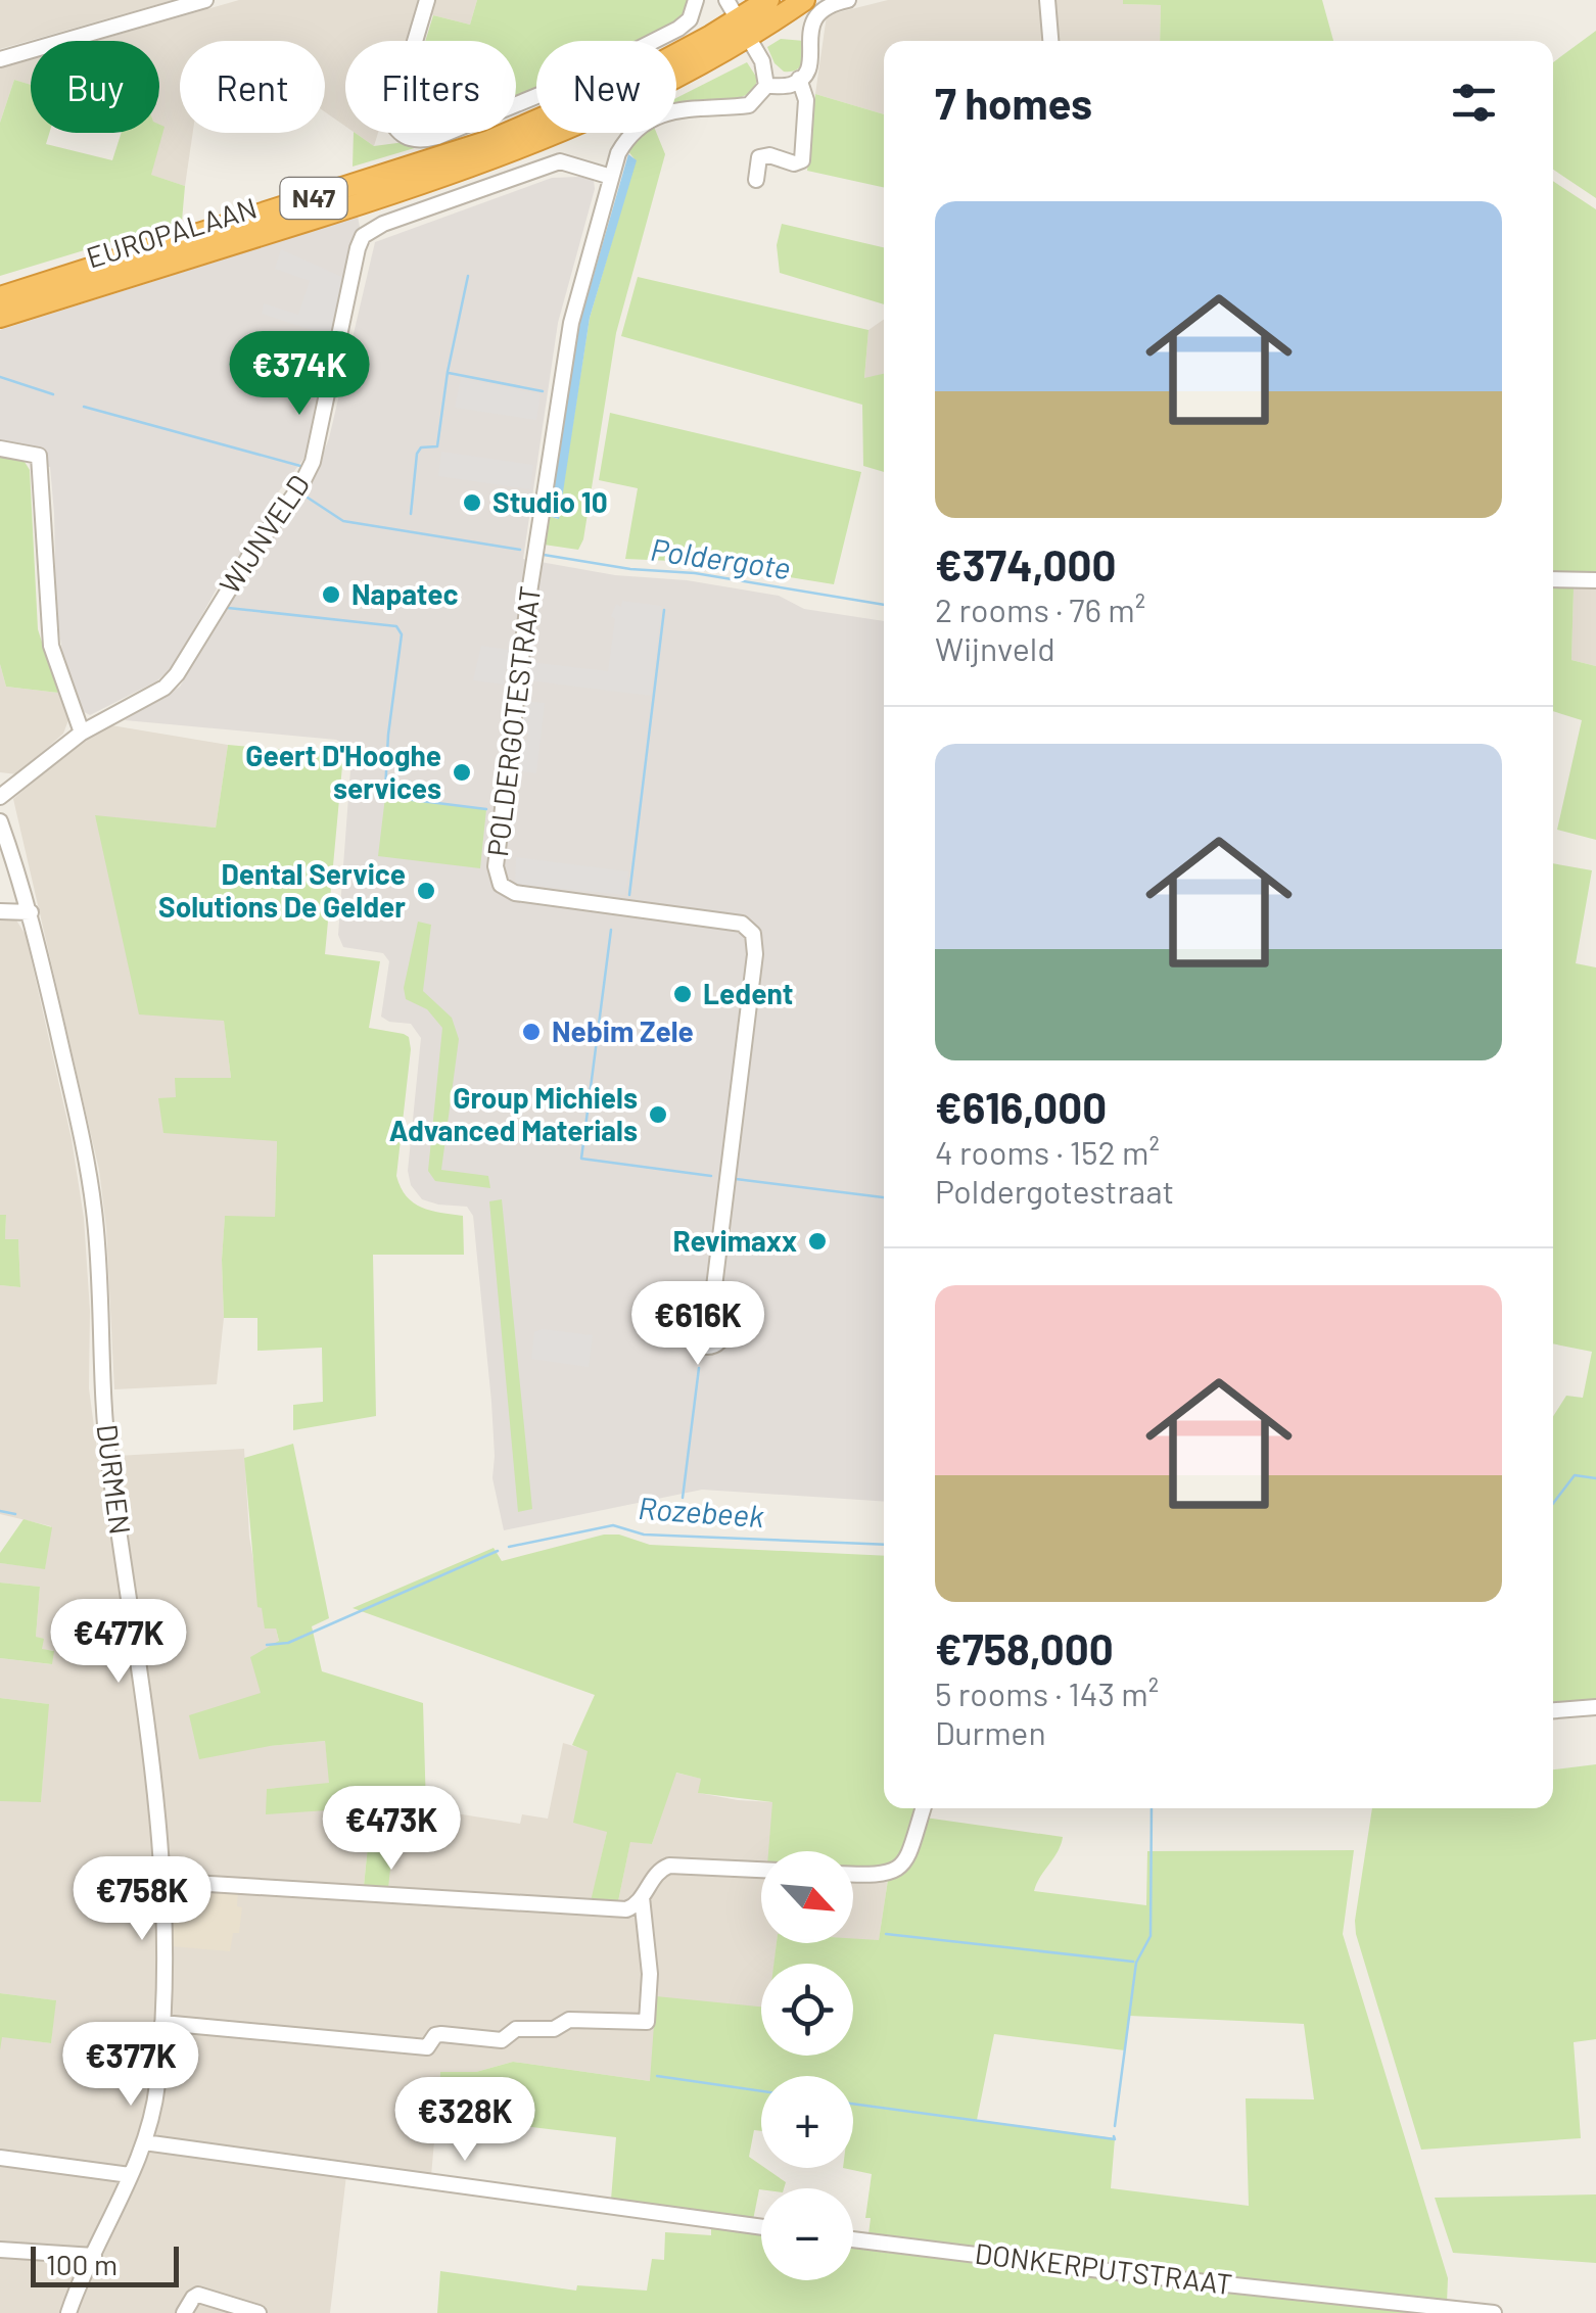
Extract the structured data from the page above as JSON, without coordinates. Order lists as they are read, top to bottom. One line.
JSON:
{"streets":{"highway":["N47","EUROPALAAN"],"street":["WIJNVELD","POLDERGOTESTRAAT","DURMEN","DONKERPUTSTRAAT"]},"crossings":[["WIJNVELD","POLDERGOTESTRAAT"]],"water":["Poldergote","Rozebeek"],"places":["Studio 10","Napatec","Geert D'Hooghe services","Dental Service Solutions De Gelder","Ledent","Nebim Zele","Group Michiels Advanced Materials","Revimaxx"],"scale_bar":"100 m","north":"bottom right","page":{"chip":["Buy","Rent","Filters","New"],"heading":"7 homes","list":[{"name":"€374,000","note":"2 rooms · 76 m² · Wijnveld"},{"name":"€616,000","note":"4 rooms · 152 m² · Poldergotestraat"},{"name":"€758,000","note":"5 rooms · 143 m² · Durmen"}],"price":["€374K","€616K","€477K","€473K","€758K","€377K","€328K"],"map_buttons":["+","−"],"scale":"100 m"}}
